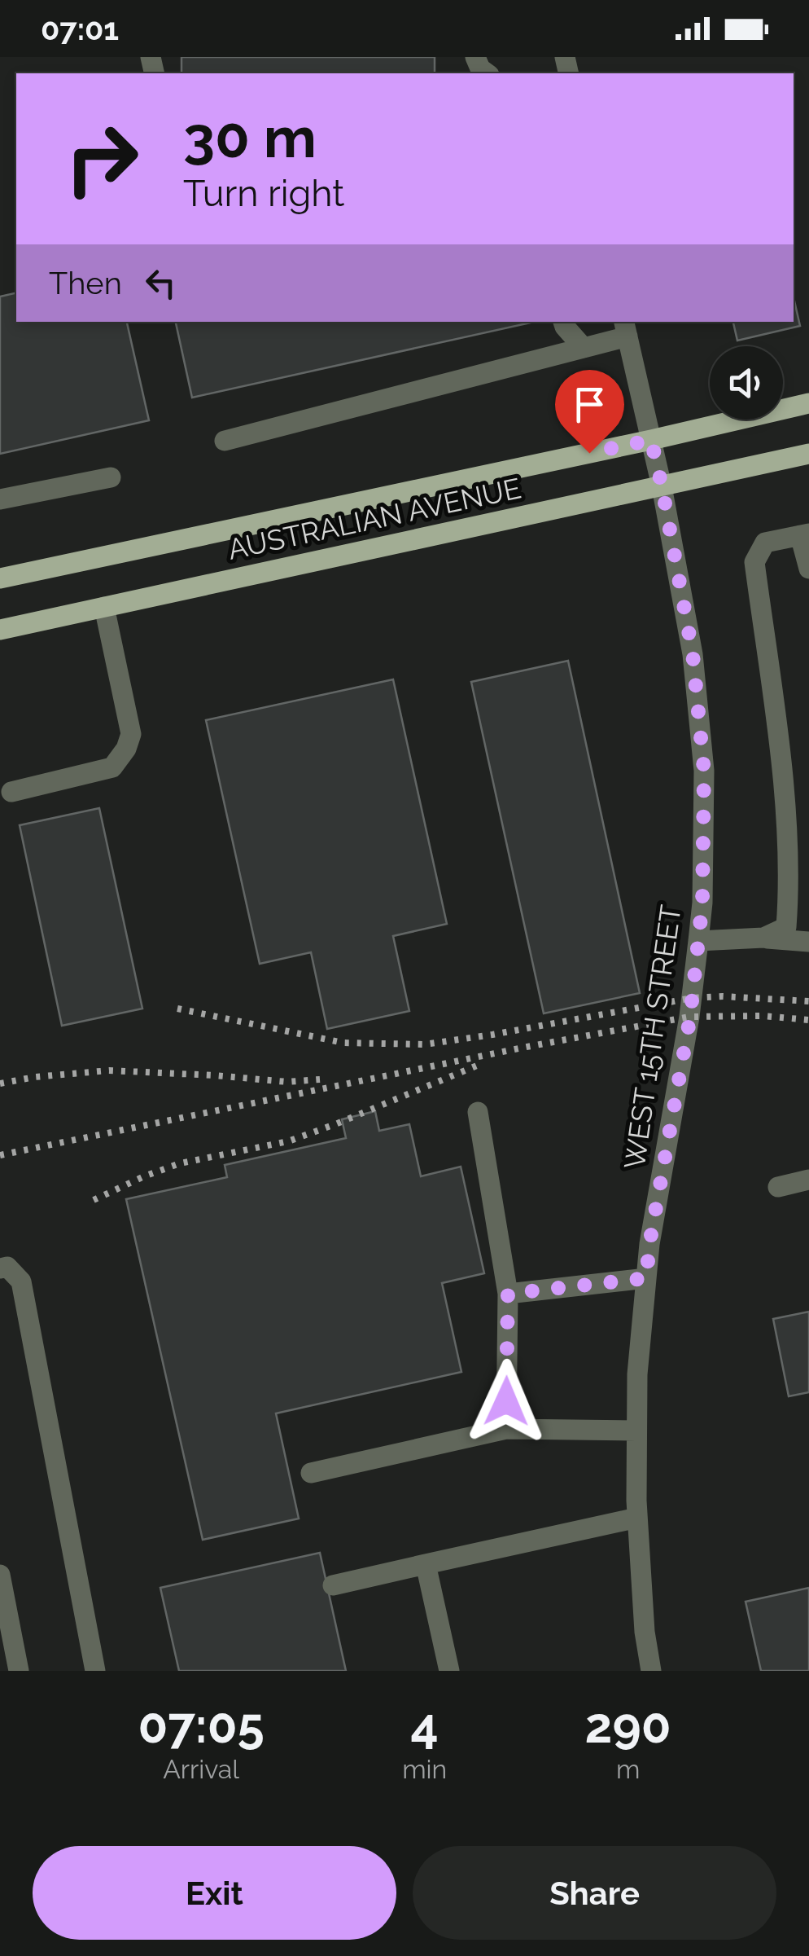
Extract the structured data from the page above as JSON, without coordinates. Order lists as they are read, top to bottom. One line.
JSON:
{"streets":{"main road":["AUSTRALIAN AVENUE"],"street":["WEST 15TH STREET"]},"crossings":[["AUSTRALIAN AVENUE","WEST 15TH STREET"]],"page":{"status":"07:01","turn":["30 m","Turn right"],"then":"Then","eta":["07:05","Arrival","4","min","290","m"],"buttons":["Exit","Share"]}}
